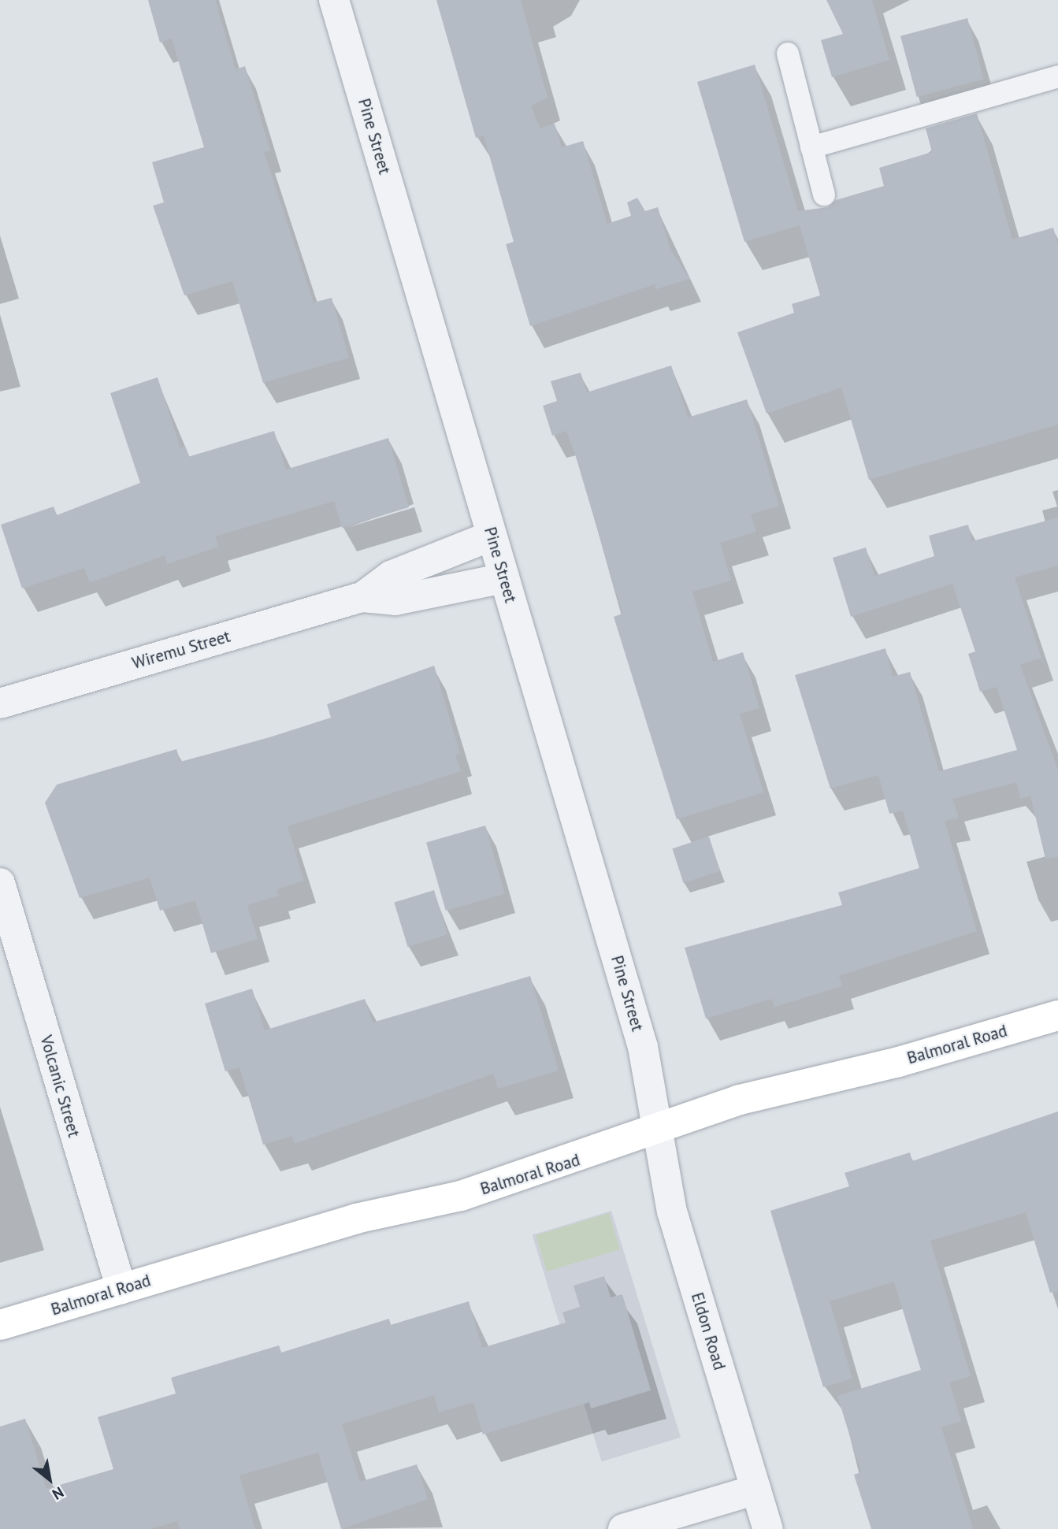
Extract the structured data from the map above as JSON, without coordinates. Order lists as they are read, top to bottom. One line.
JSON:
{"streets":{"main road":["Balmoral Road"],"street":["Pine Street","Wiremu Street","Volcanic Street","Eldon Road"]},"crossings":[["Pine Street","Wiremu Street"],["Pine Street","Balmoral Road"],["Pine Street","Eldon Road"],["Balmoral Road","Volcanic Street"],["Balmoral Road","Eldon Road"]],"north":"bottom right"}
